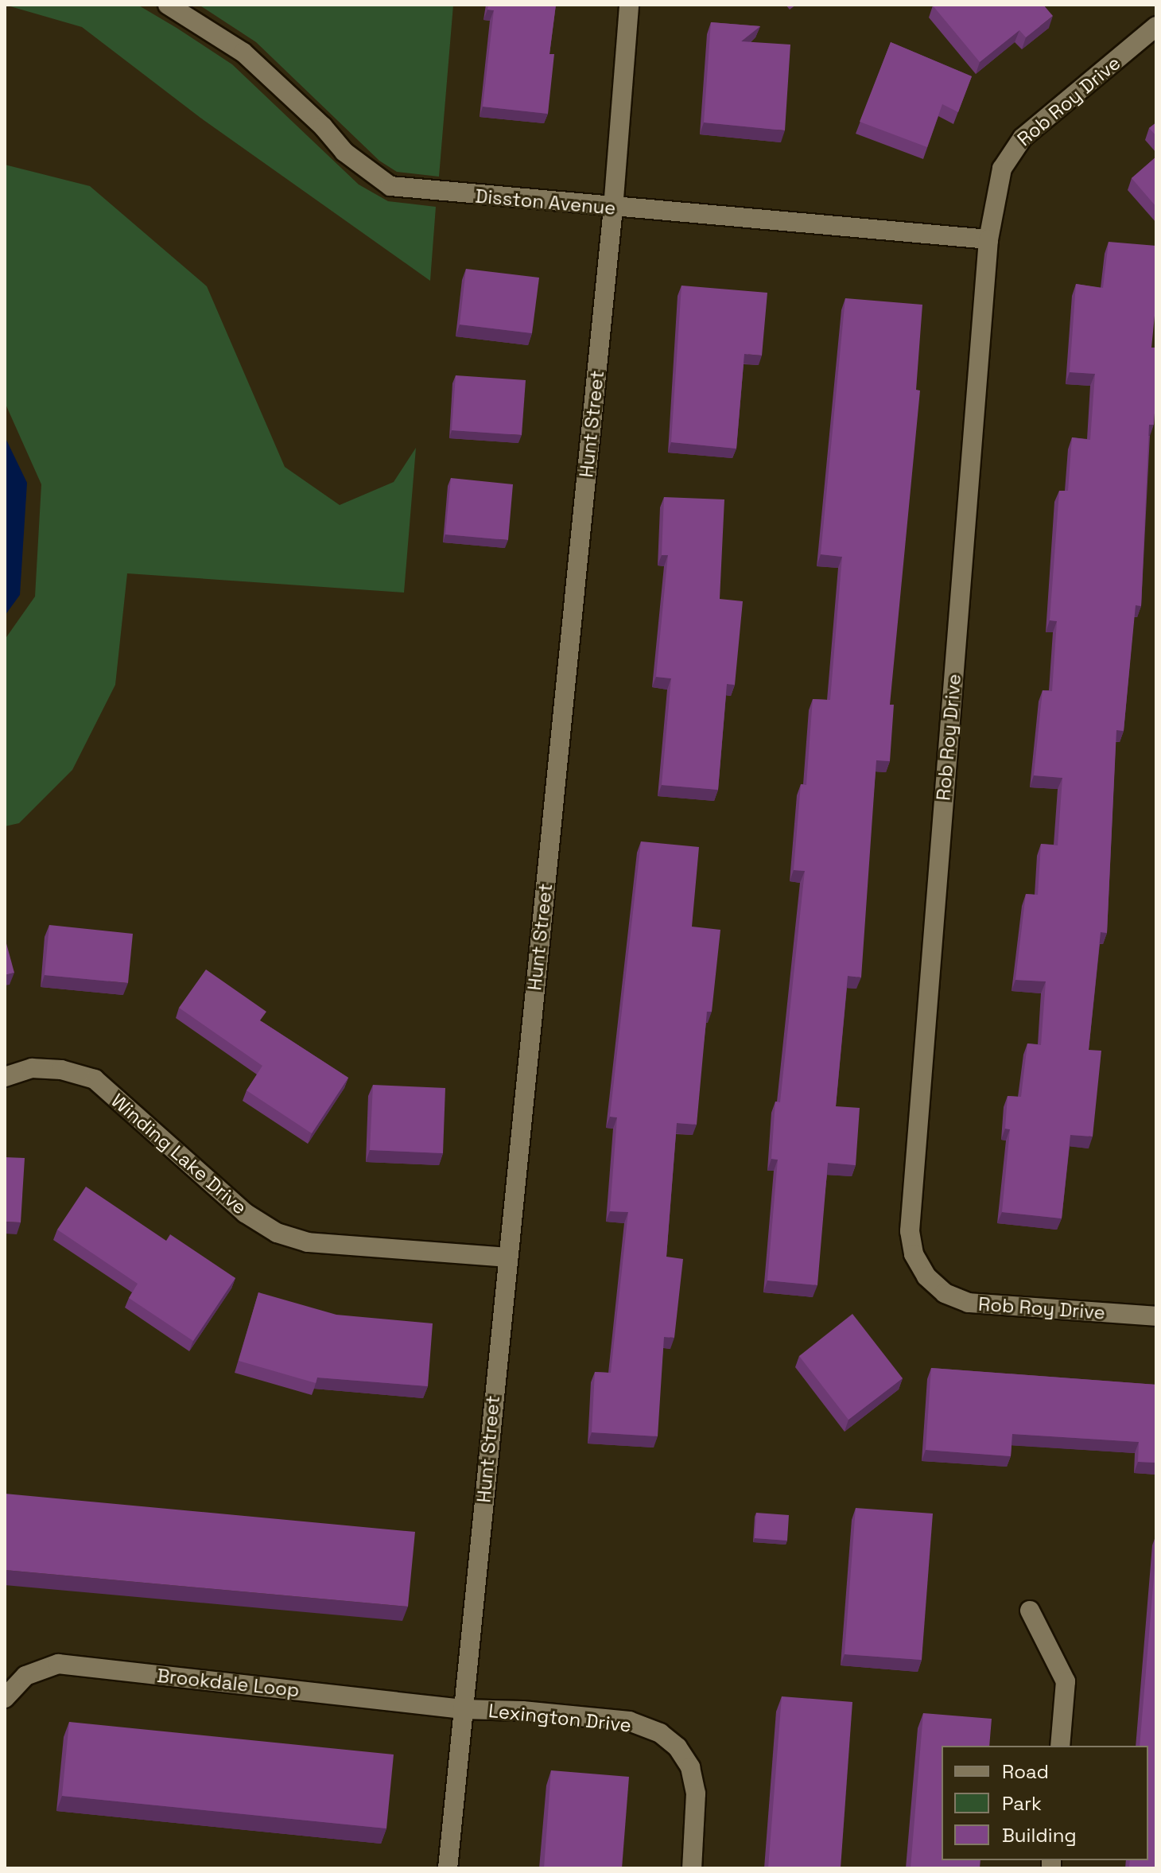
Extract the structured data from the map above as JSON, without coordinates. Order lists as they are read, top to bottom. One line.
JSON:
{"streets":{"street":["Rob Roy Drive","Disston Avenue","Hunt Street","Winding Lake Drive","Brookdale Loop","Lexington Drive"]},"crossings":[["Rob Roy Drive","Disston Avenue"],["Disston Avenue","Hunt Street"],["Hunt Street","Winding Lake Drive"],["Hunt Street","Brookdale Loop"],["Hunt Street","Lexington Drive"],["Brookdale Loop","Lexington Drive"]],"legend":["Road","Park","Building"]}
